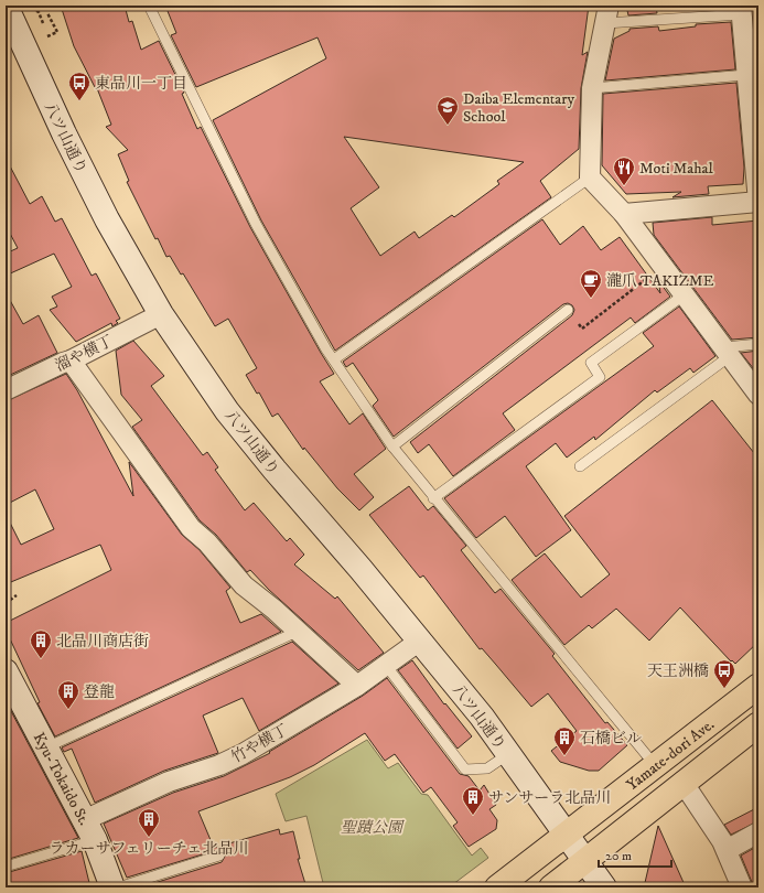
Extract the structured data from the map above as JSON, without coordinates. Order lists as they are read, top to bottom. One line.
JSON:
{"streets":{"highway":["Yamate-dori Ave."],"street":["八ツ山通り","溜や横丁","竹や横丁","Kyu-Tokaido St."]},"crossings":[["八ツ山通り","溜や横丁"],["八ツ山通り","竹や横丁"],["八ツ山通り","Yamate-dori Ave."],["竹や横丁","Kyu-Tokaido St."]],"parks":["聖蹟公園"],"places":{"bus stop":["東品川一丁目","天王洲橋"],"school or university":["Daiba Elementary School"],"restaurant":["Moti Mahal"],"cafe":["瀧爪 TAKIZME"],"building":["北品川商店街","登龍","石橋ビル","サンサーラ北品川","ラカーサフェリーチェ北品川"]},"scale_bar":"20 m"}
